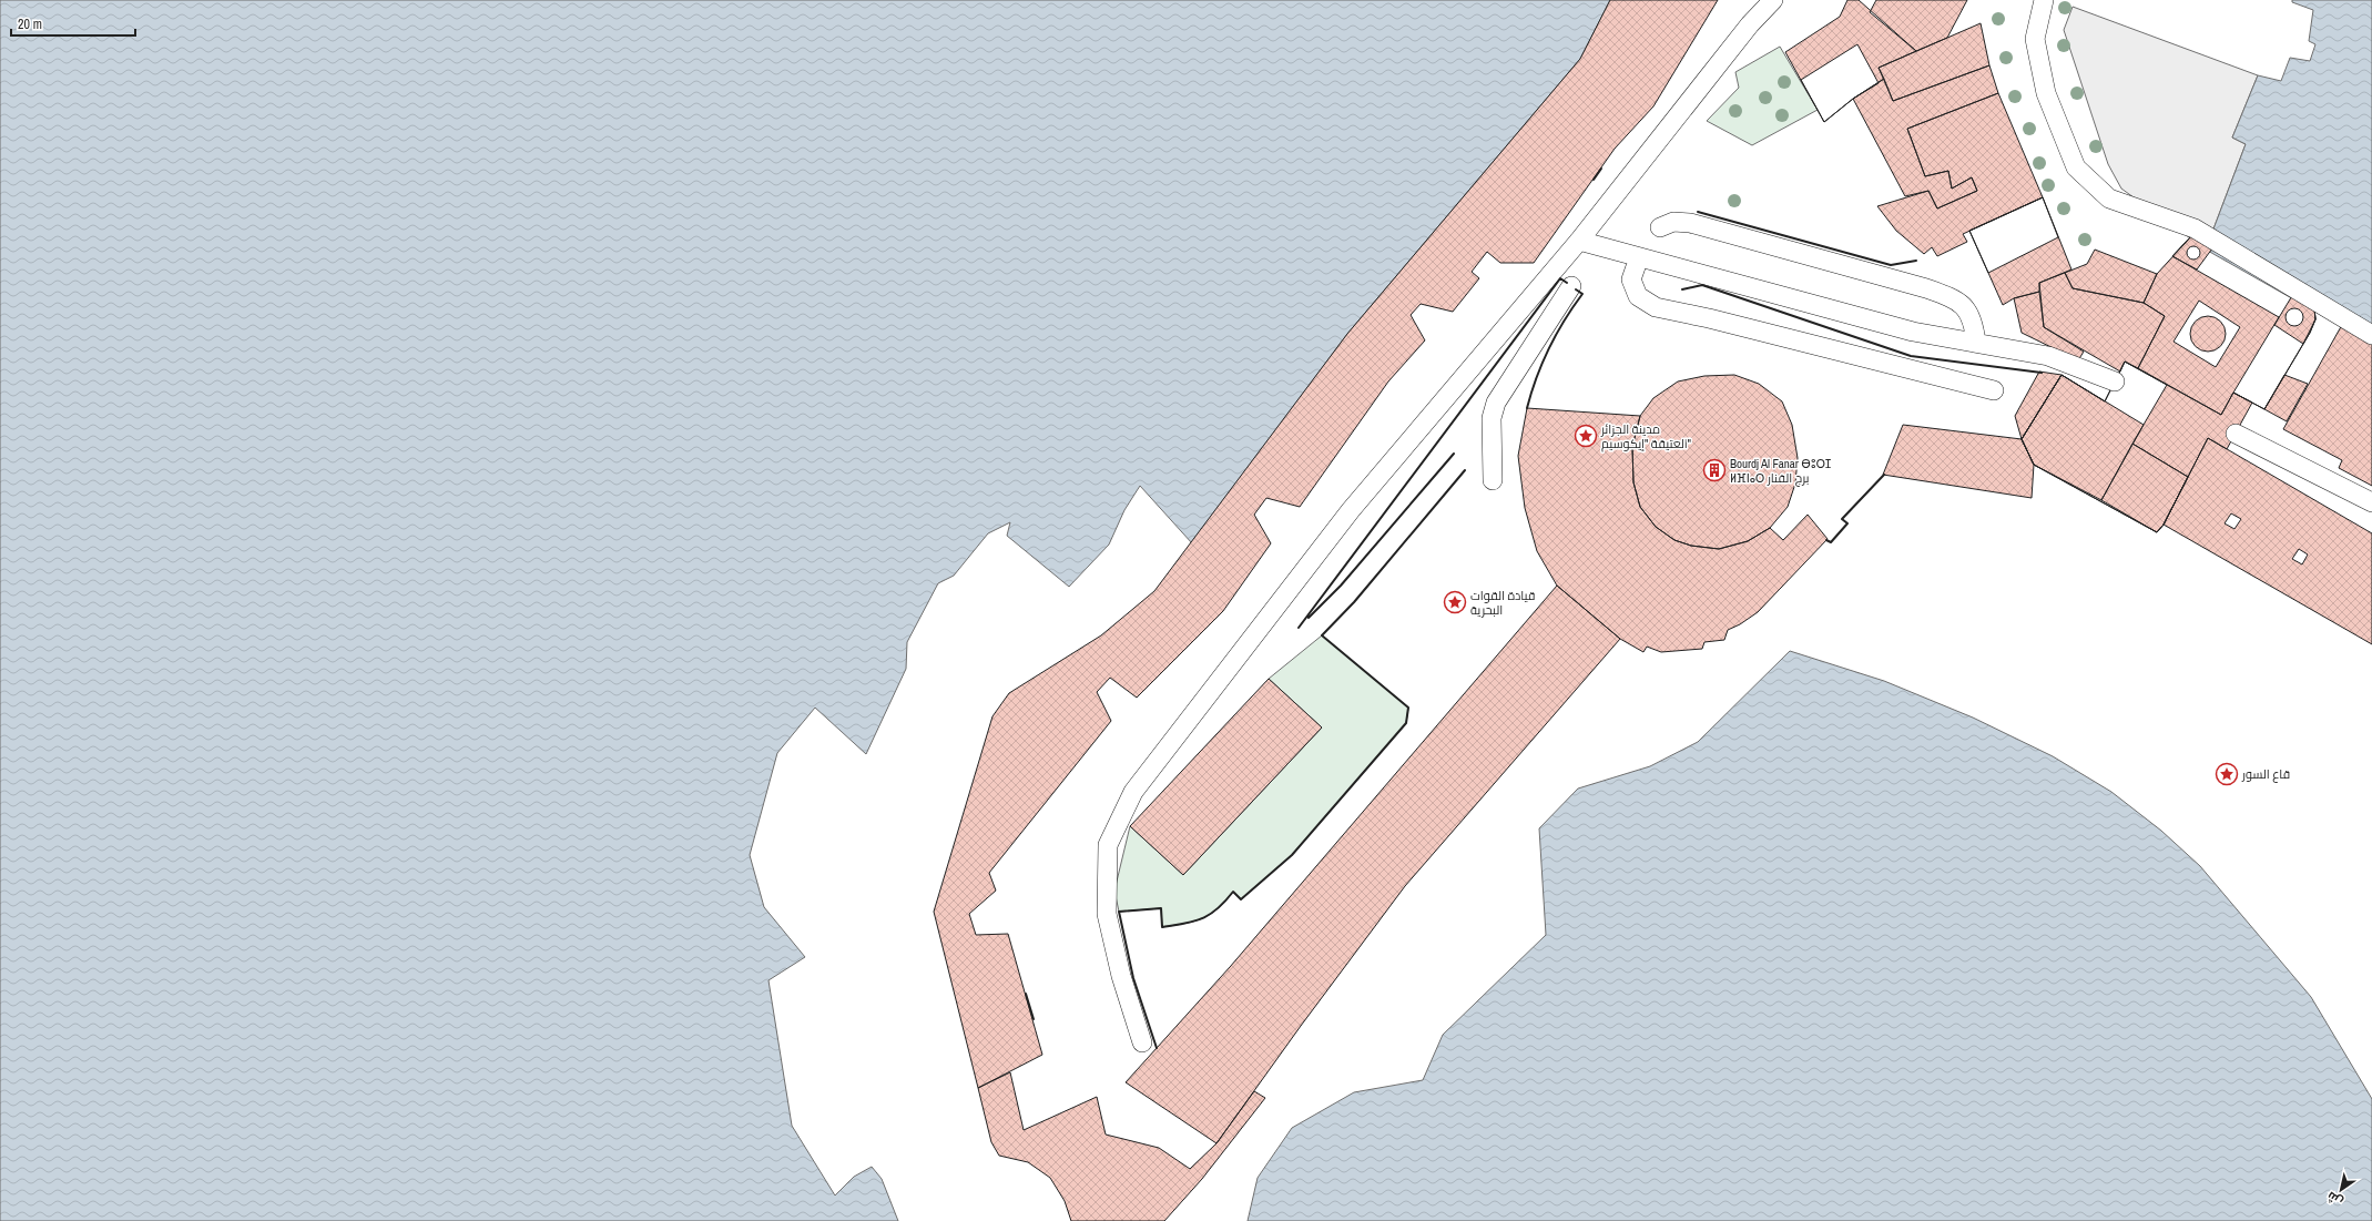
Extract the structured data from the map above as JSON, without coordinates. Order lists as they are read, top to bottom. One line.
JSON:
{"places":{"place":["مدينة الجزائر العتيقة \"إيكوسيم\"","قيادة القوات البحرية","قاع السور"],"building":["Bourdj Al Fanar ⴱⵓⵔⵊ ⵍⴼⵏⴰⵔ برج الفنار"]},"scale_bar":"20 m","north":"bottom left"}
